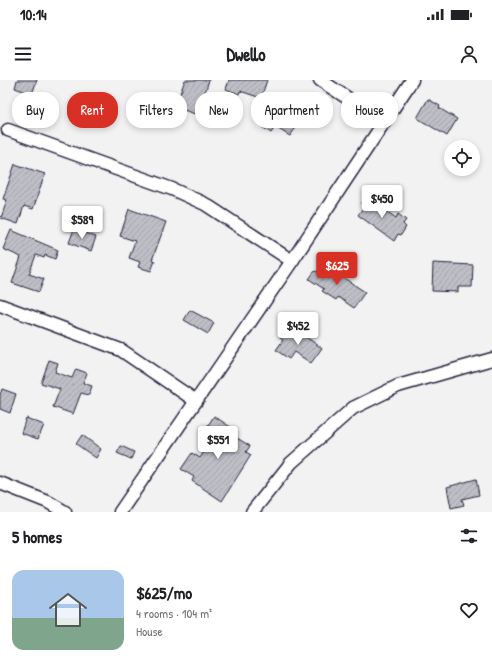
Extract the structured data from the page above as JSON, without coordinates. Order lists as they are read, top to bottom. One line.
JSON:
{"page":{"status":"10:14","header":"Dwello","chip":["Buy","Rent","Filters","New","Apartment","House"],"price":["$450","$589","$625","$452","$551"],"heading":"5 homes","list":[{"name":"$625/mo","note":"4 rooms · 104 m² · House"}]}}
